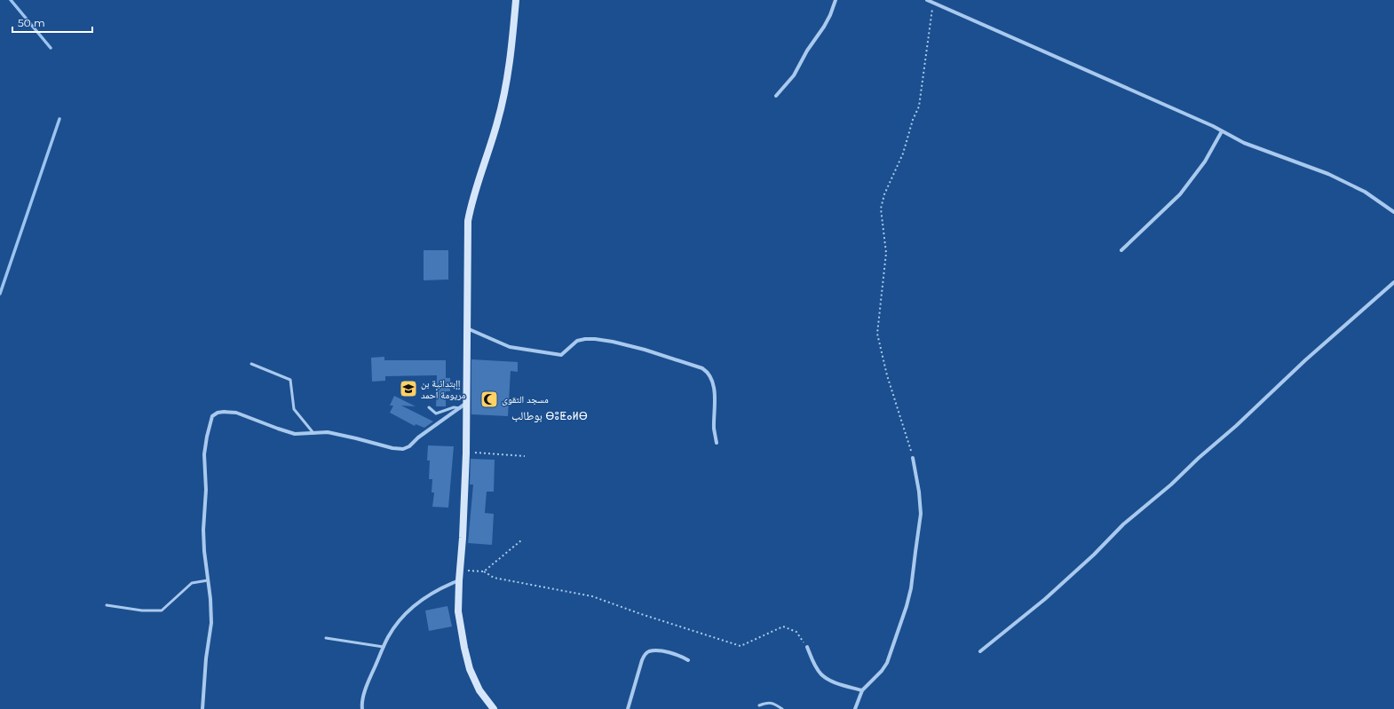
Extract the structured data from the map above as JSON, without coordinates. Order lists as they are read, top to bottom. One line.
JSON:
{"districts":["بوطالب ⴱⵓⵟⴰⵍⴱ"],"places":{"school or university":["إإبتدائية بن مريومة أحمد"],"mosque":["مسجد التقوى"]},"scale_bar":"50 m"}
